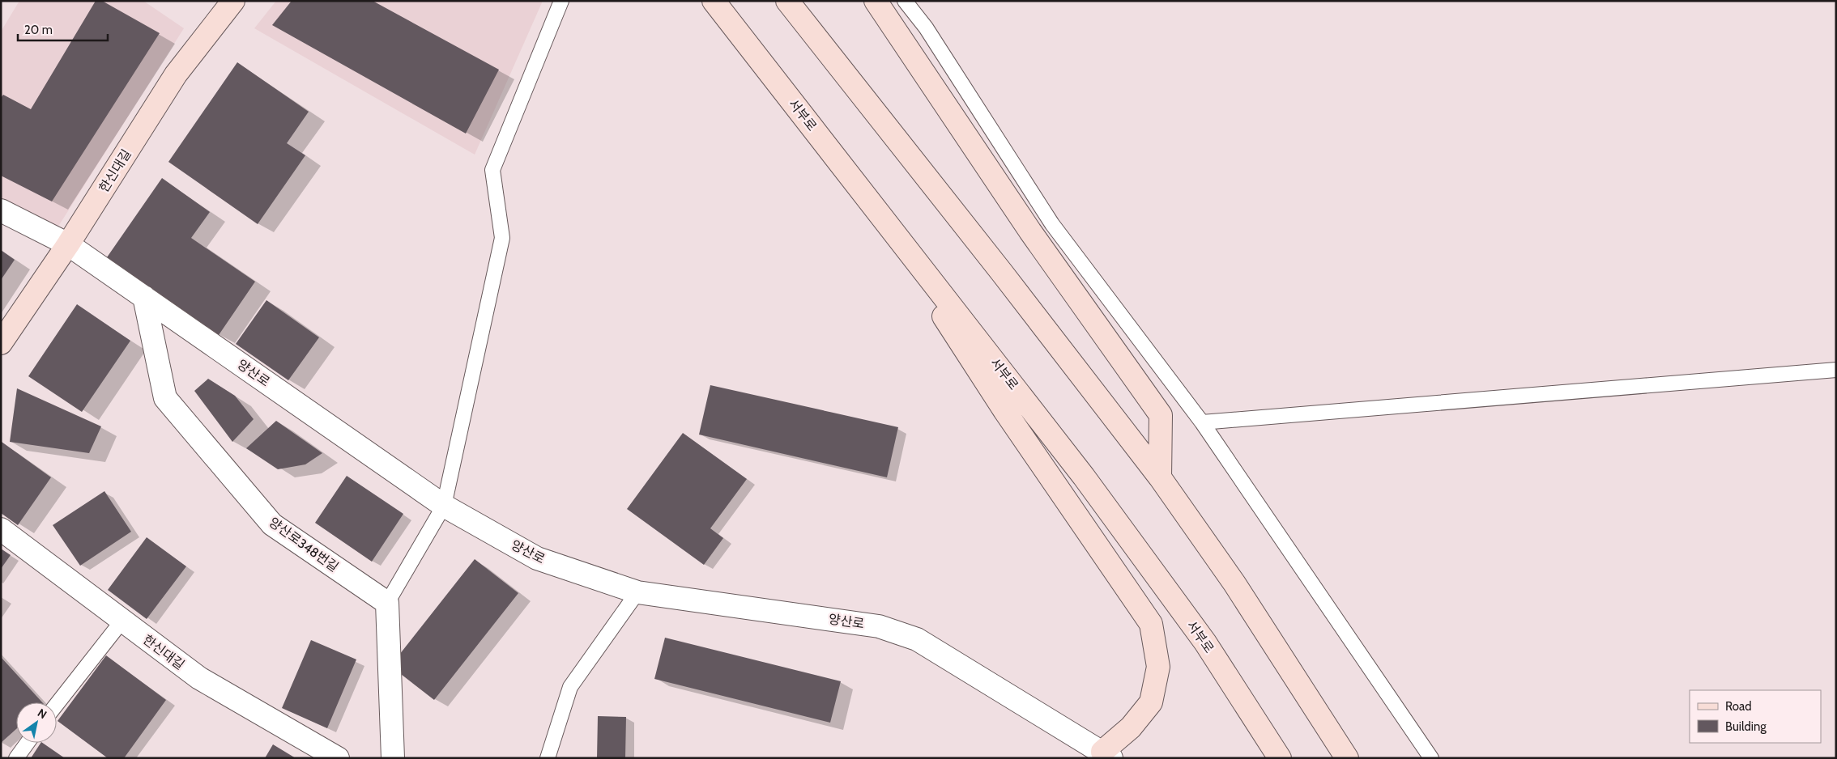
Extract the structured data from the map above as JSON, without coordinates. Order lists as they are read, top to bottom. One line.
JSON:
{"streets":{"main road":["서부로","한신대길"],"street":["양산로","양산로348번길"]},"crossings":[["한신대길","양산로"],["양산로","양산로348번길"]],"legend":["Road","Building"],"scale_bar":"20 m","north":"top right"}
